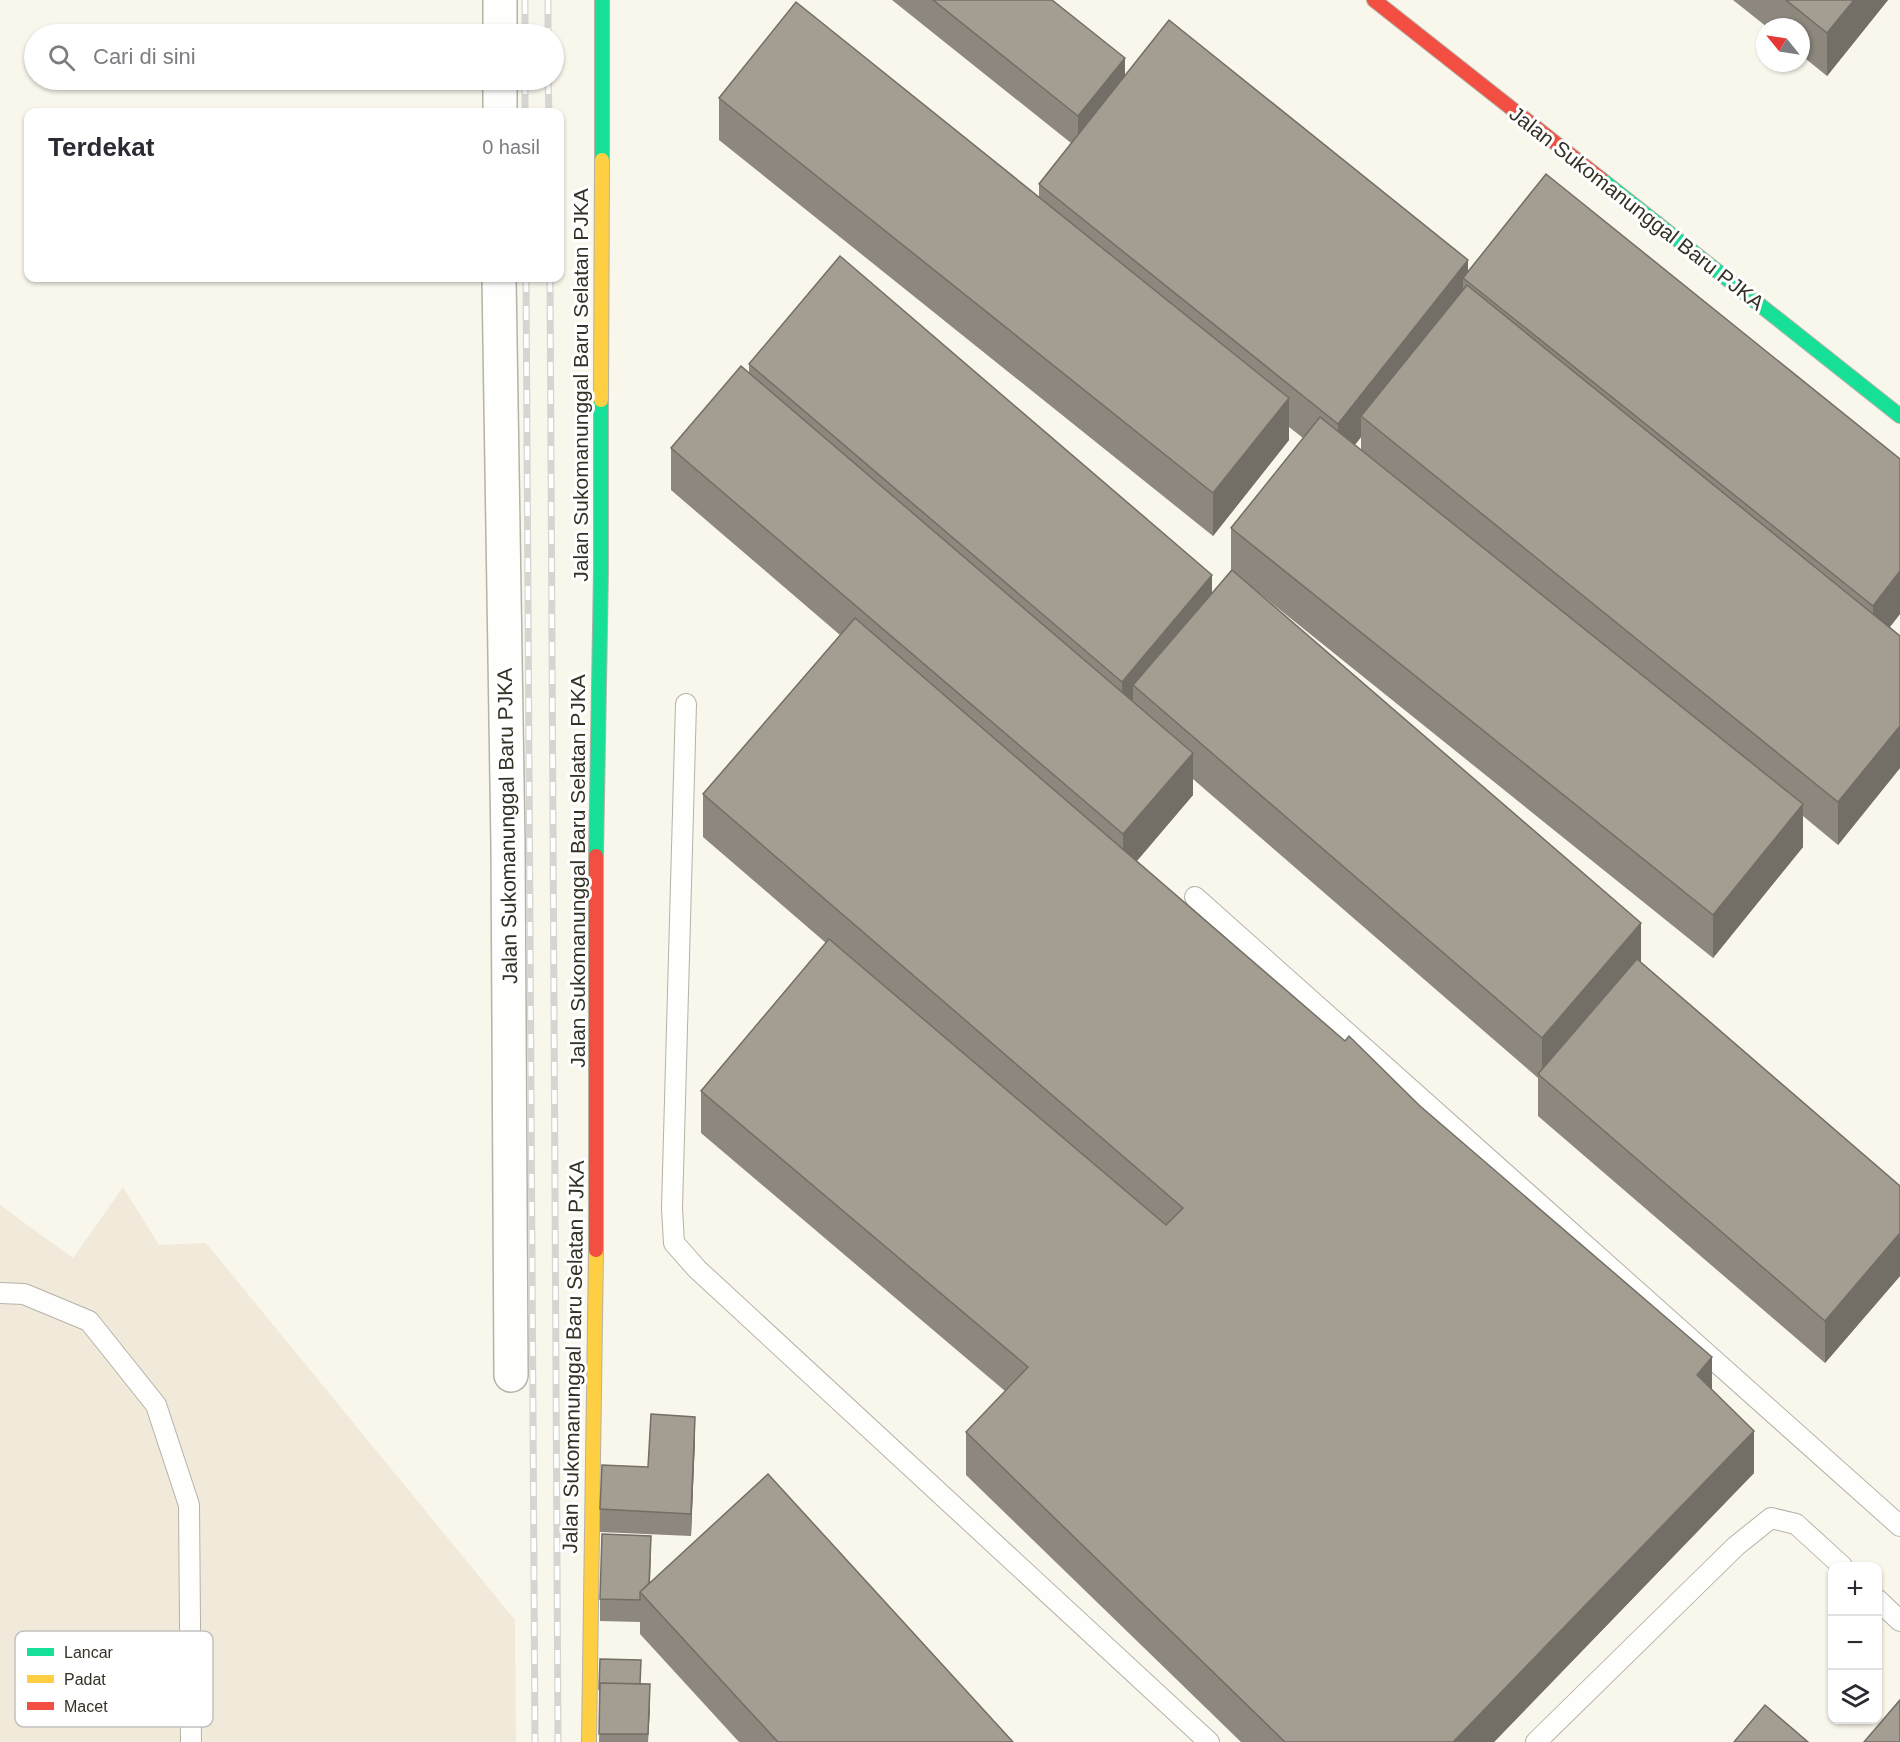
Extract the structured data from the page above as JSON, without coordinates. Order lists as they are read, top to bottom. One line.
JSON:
{"streets":{"street":["Jalan Sukomanunggal Baru PJKA","Jalan Sukomanunggal Baru Selatan PJKA"]},"legend":["Lancar","Padat","Macet"],"north":"top left","page":{"search":"Cari di sini","heading":["Terdekat","0 hasil"],"map_buttons":["+","−"]}}
